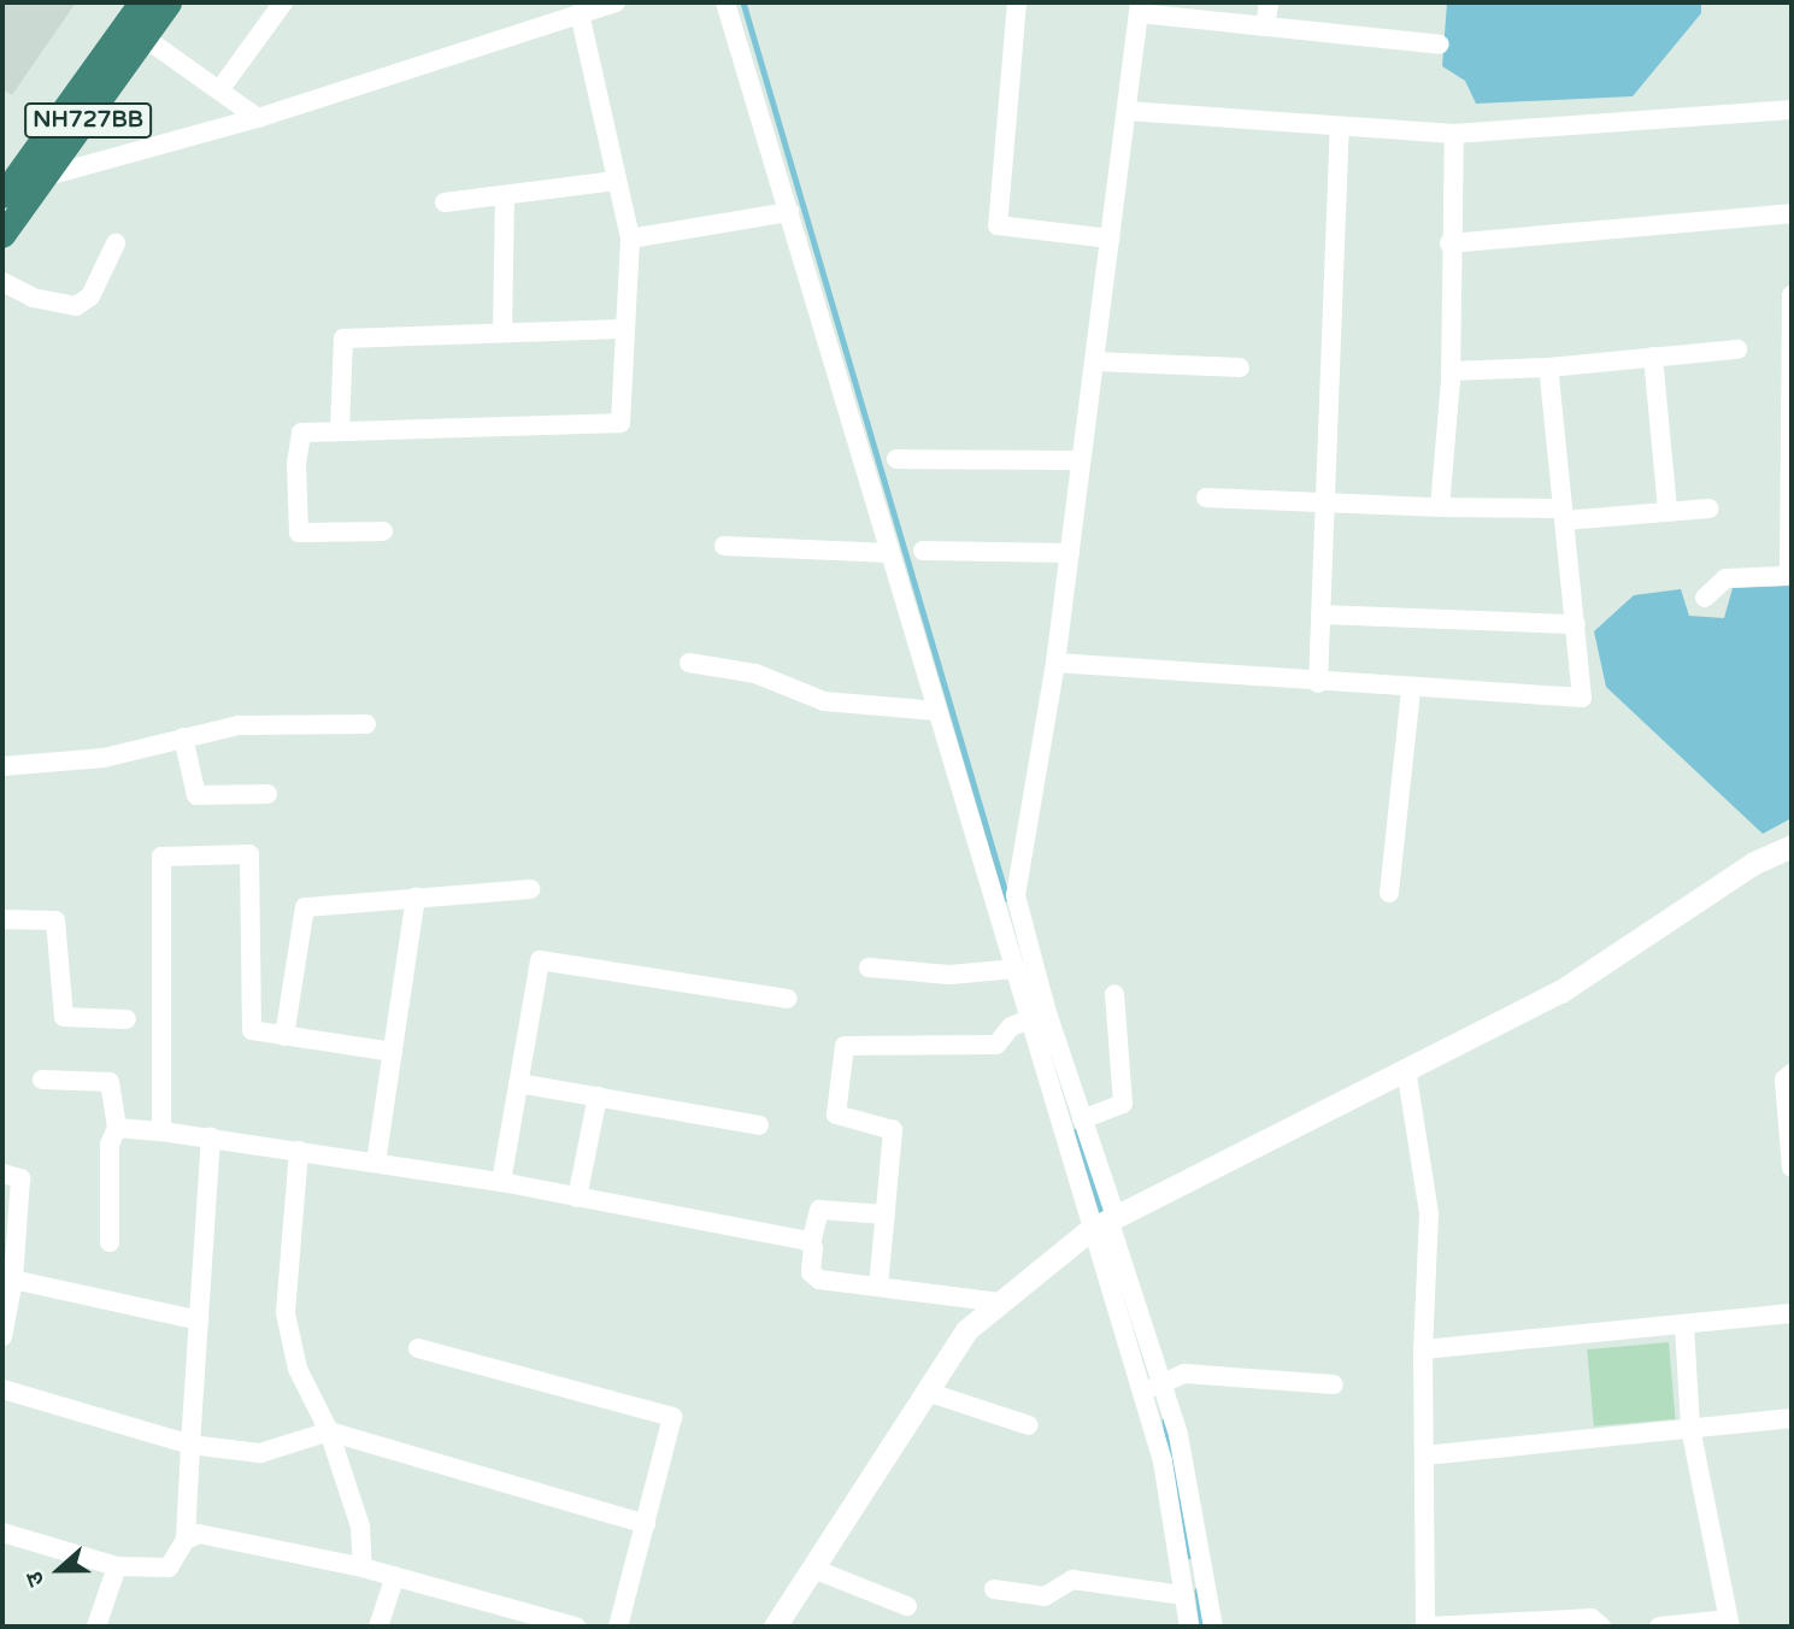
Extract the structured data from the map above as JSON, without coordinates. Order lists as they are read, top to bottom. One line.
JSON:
{"streets":{"highway":["NH727BB"]},"north":"left"}
